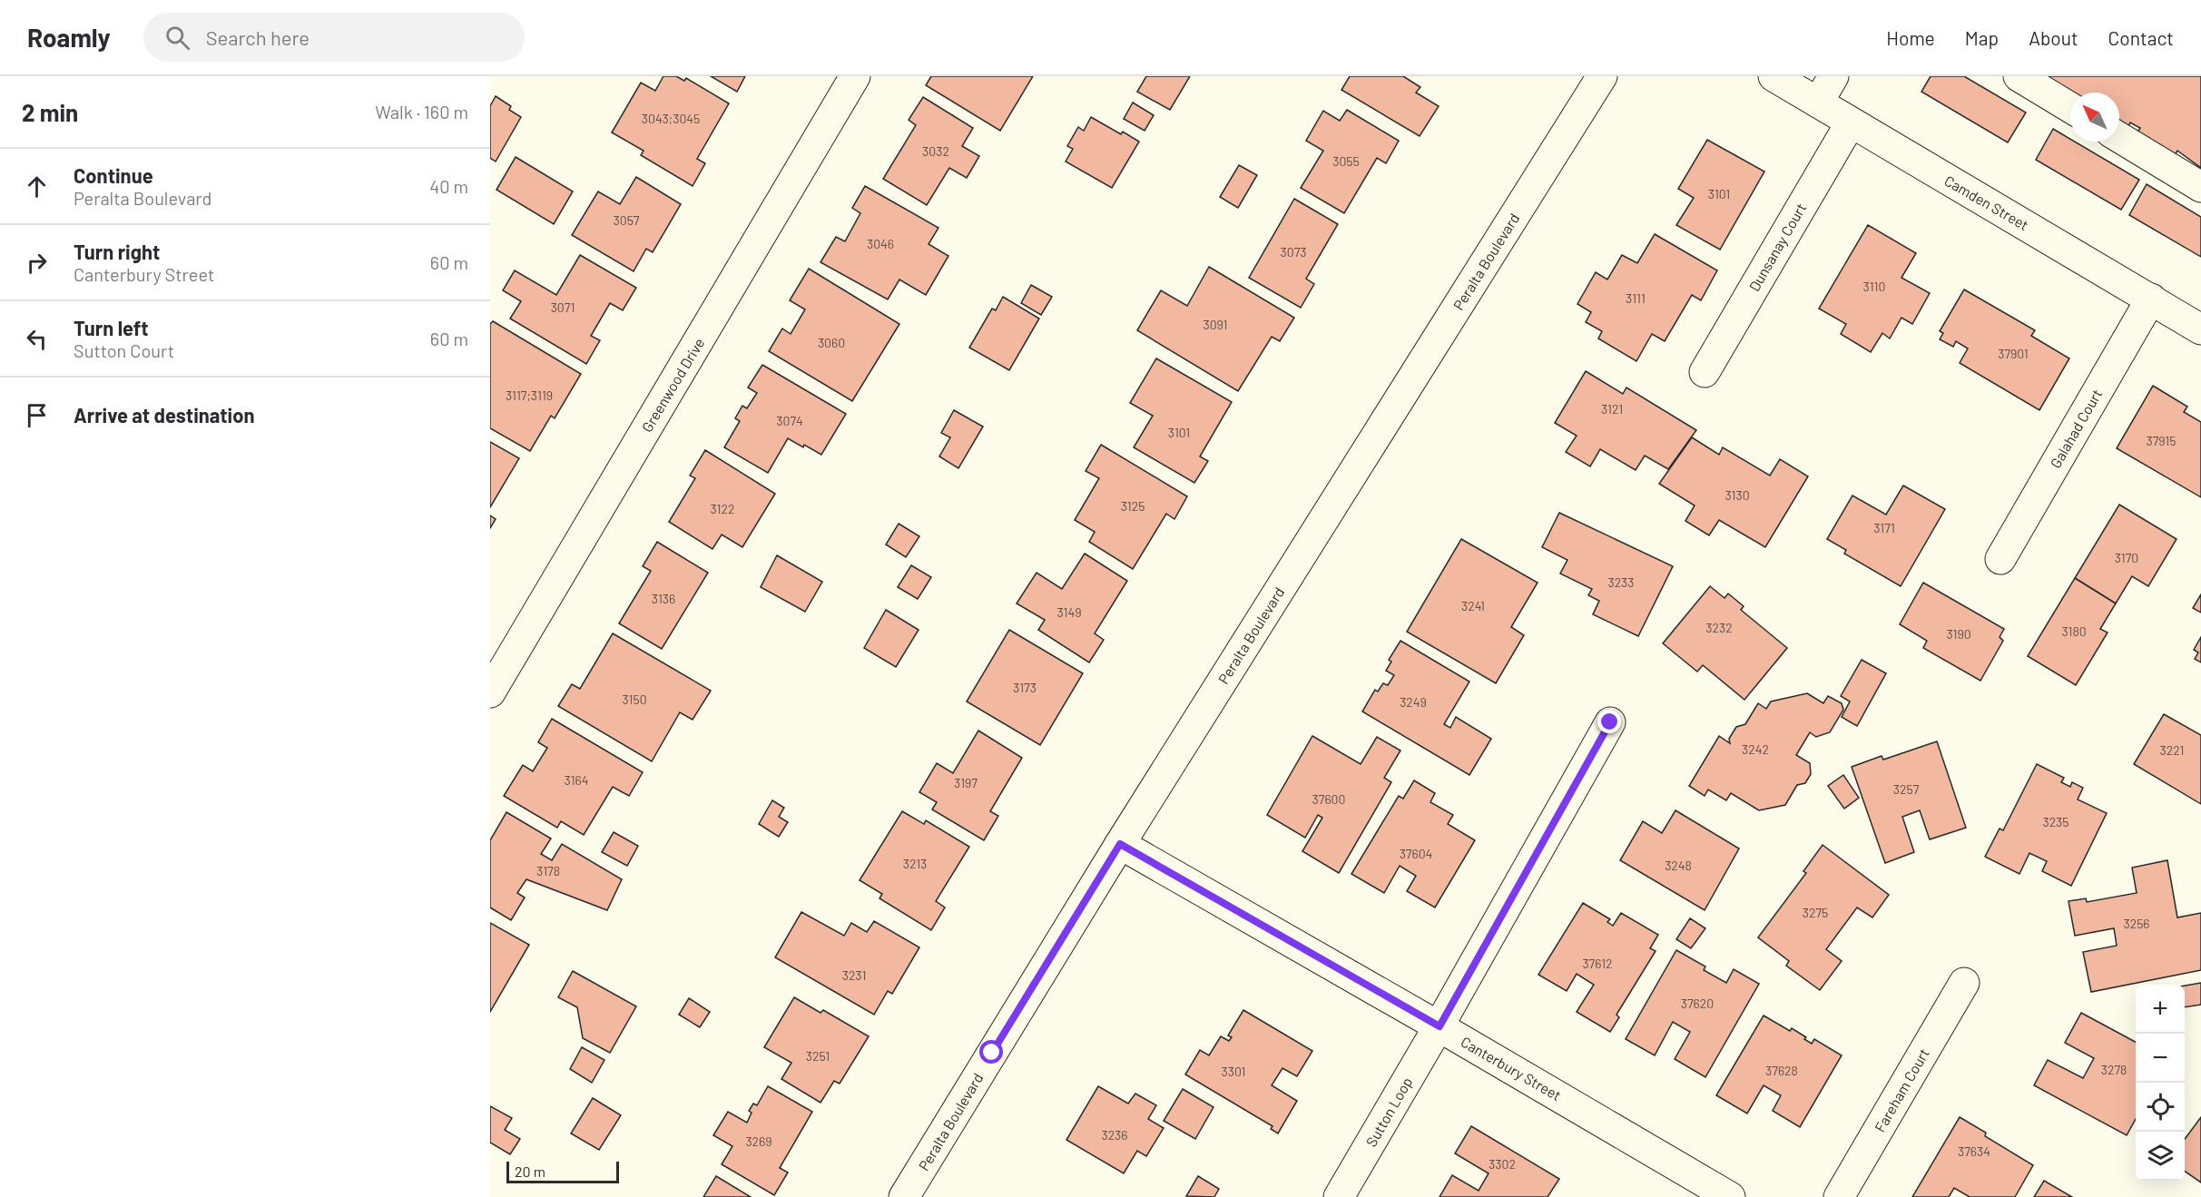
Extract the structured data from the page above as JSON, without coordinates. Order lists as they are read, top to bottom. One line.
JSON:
{"streets":{"street":["Camden Street","Dunsanay Court","Peralta Boulevard","Greenwood Drive","Galahad Court","Canterbury Street","Fareham Court","Sutton Loop"]},"crossings":[["Camden Street","Dunsanay Court"],["Camden Street","Galahad Court"],["Peralta Boulevard","Canterbury Street"],["Canterbury Street","Sutton Loop"]],"house_numbers":["3043;3045","3032","3055","3101","3057","3046","3073","3110","3111","3071","3091","3060","37901","3117;3119","3121","3074","3101","37915","3130","3125","3122","3171","3170","3233","3136","3241","3149","3232","3180","3190","3173","3150","3249","3242","3221","3164","3197","3257","37600","3235","37604","3213","3248","3178","3275","3256","37612","3231","37620","3251","3278","37628","3301","3236","3269","37634","3302"],"scale_bar":"20 m","north":"top left","page":{"header":"Roamly","search":"Search here","nav":["Home","Map","About","Contact"],"heading":["2 min","Walk · 160 m"],"list":[["Continue","Peralta Boulevard","40 m"],["Turn right","Canterbury Street","60 m"],["Turn left","Sutton Court","60 m"],"Arrive at destination"],"map_buttons":["+","−"],"scale":"20 m"}}
